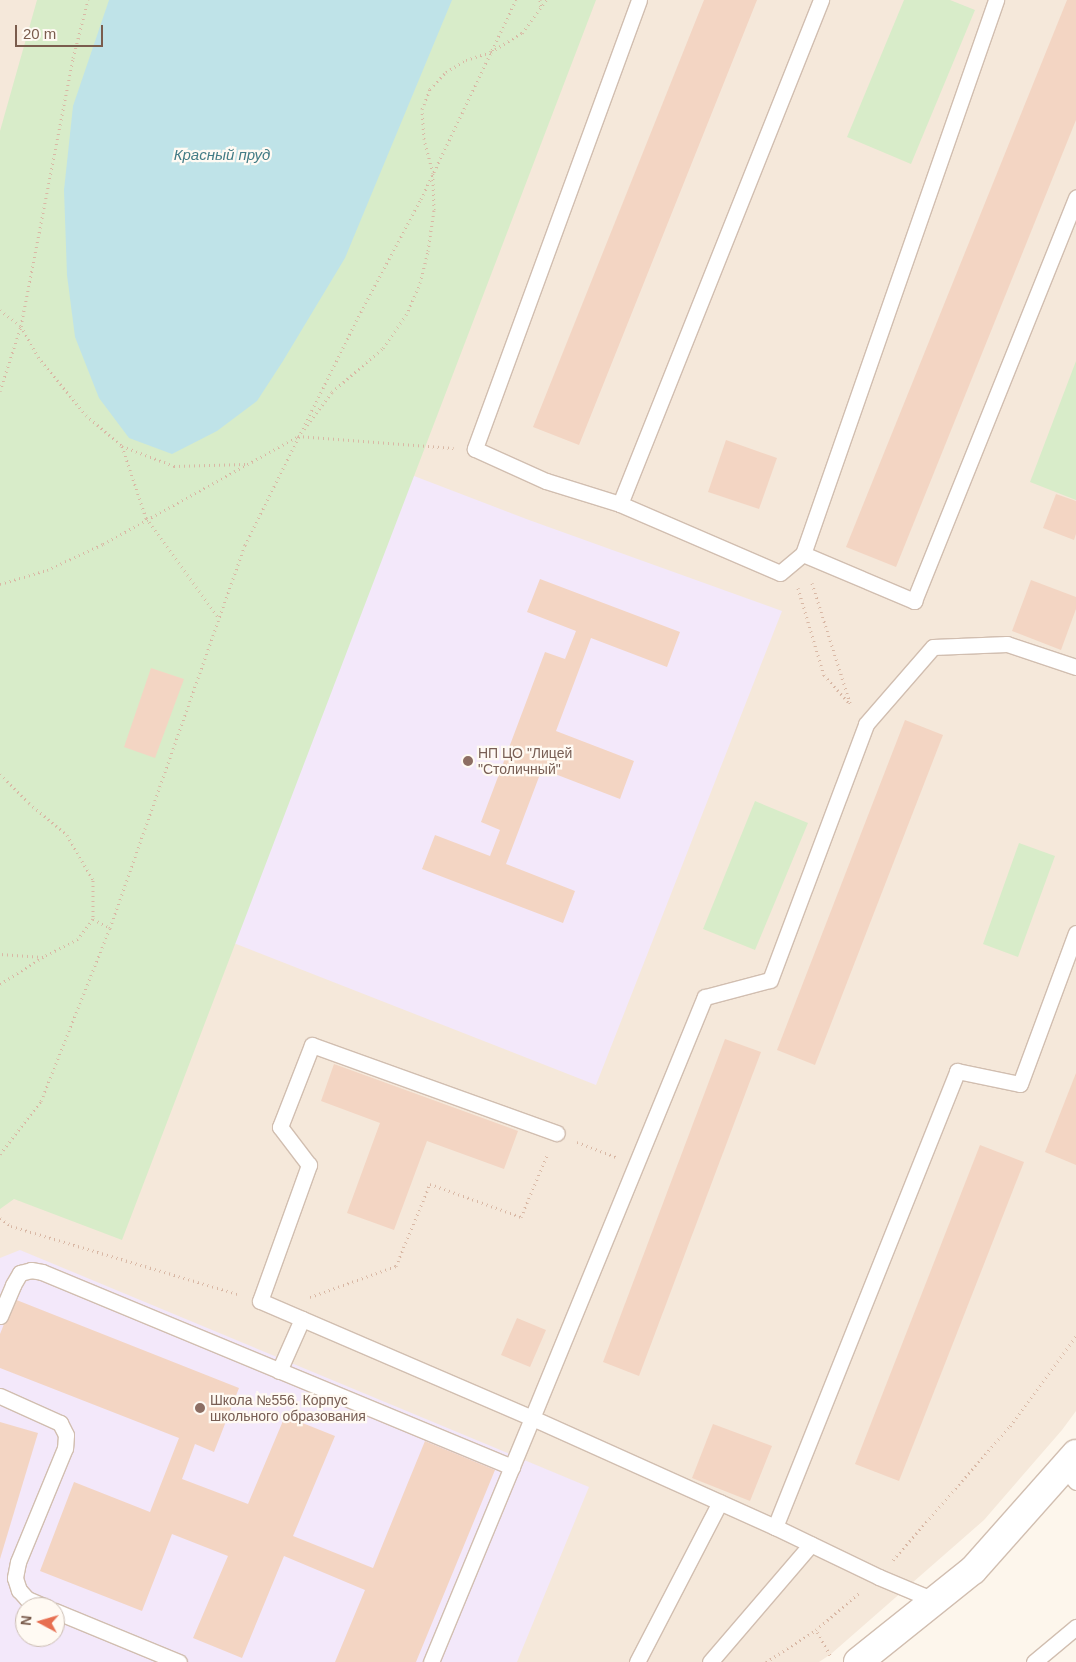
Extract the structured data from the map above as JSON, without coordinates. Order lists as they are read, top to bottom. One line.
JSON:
{"water":["Красный пруд"],"places":["НП ЦО \"Лицей \"Столичный\"","Школа №556. Корпус школьного образования"],"scale_bar":"20 m","north":"left"}
